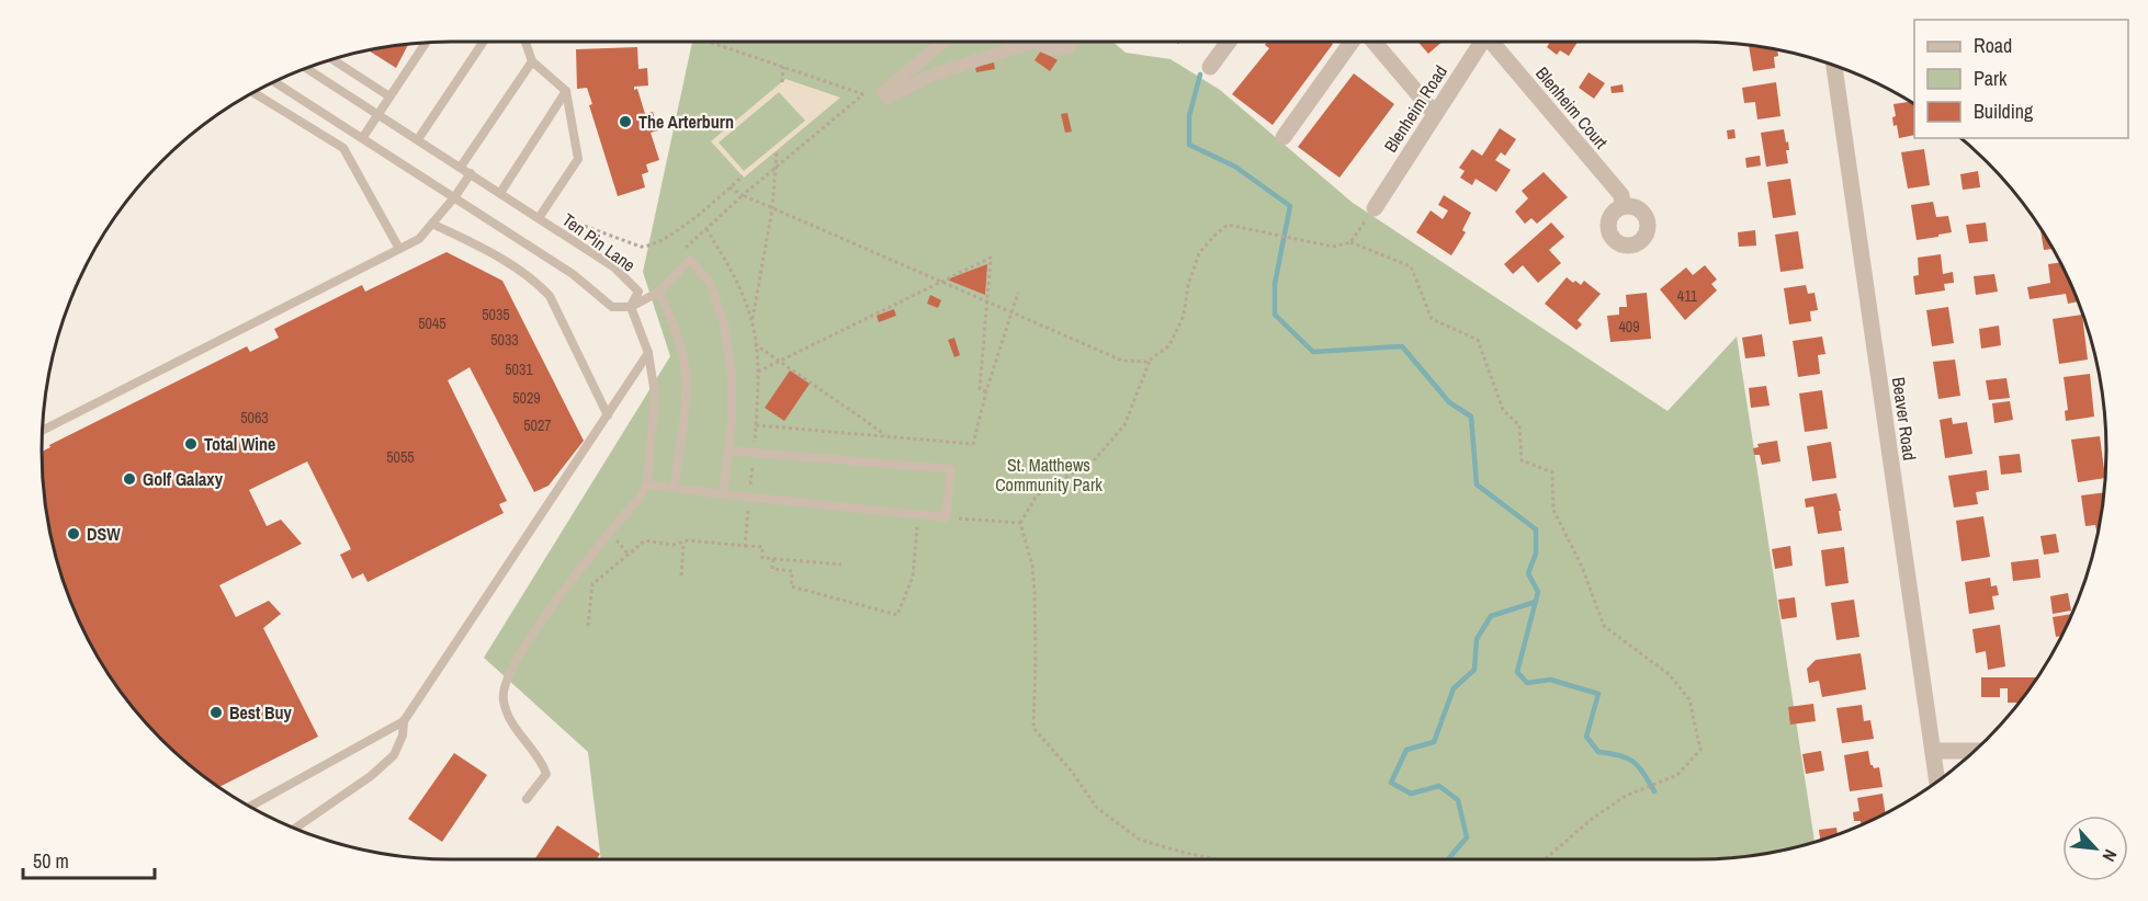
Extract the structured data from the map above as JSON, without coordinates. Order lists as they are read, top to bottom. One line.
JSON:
{"streets":{"street":["Blenheim Court","Blenheim Road","Beaver Road"],"lane":["Ten Pin Lane"]},"parks":["St. Matthews Community Park"],"places":["The Arterburn","Total Wine","Golf Galaxy","DSW","Best Buy"],"house_numbers":["411","5035","5045","409","5033","5031","5029","5063","5027","5055"],"legend":["Road","Park","Building"],"scale_bar":"50 m","north":"bottom right"}
